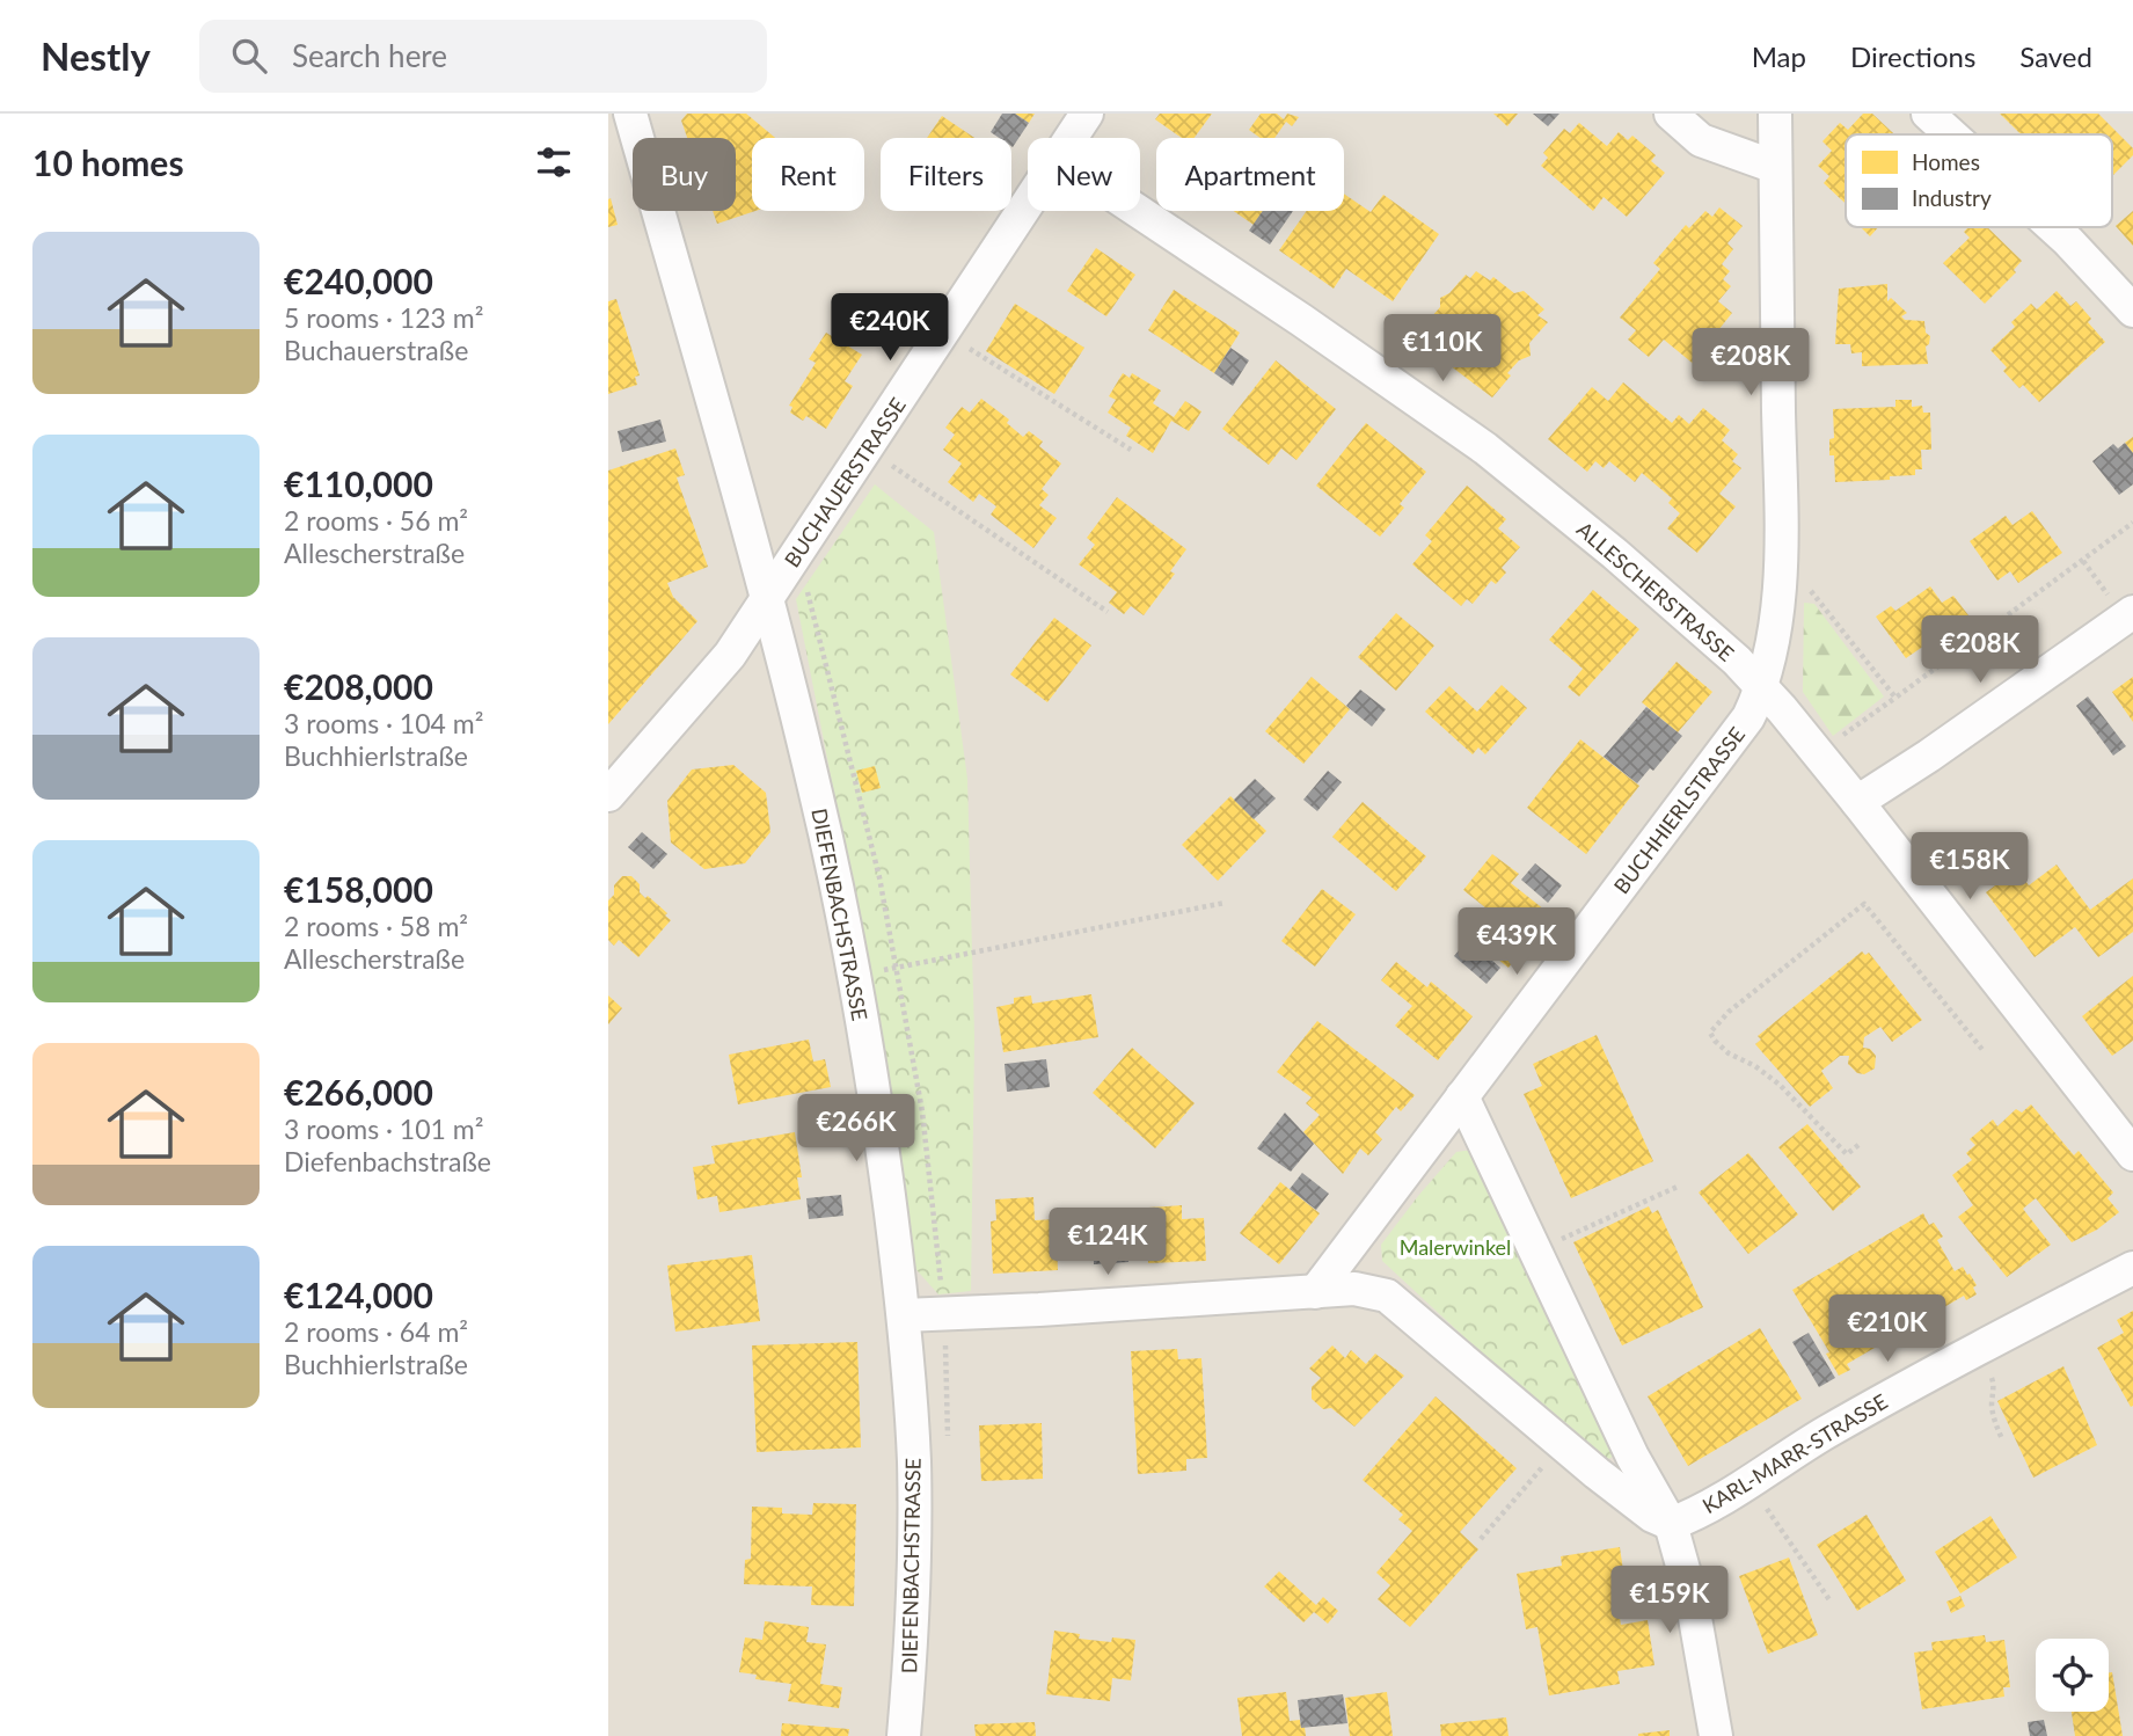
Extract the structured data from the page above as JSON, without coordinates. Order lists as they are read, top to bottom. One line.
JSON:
{"streets":{"street":["BUCHAUERSTRASSE","ALLESCHERSTRASSE","BUCHHIERLSTRASSE","DIEFENBACHSTRASSE","KARL-MARR-STRASSE"]},"crossings":[["BUCHAUERSTRASSE","DIEFENBACHSTRASSE"],["ALLESCHERSTRASSE","BUCHHIERLSTRASSE"]],"parks":["Malerwinkel"],"legend":["Homes","Industry"],"page":{"header":"Nestly","search":"Search here","nav":["Map","Directions","Saved"],"heading":"10 homes","chip":["Buy","Rent","Filters","New","Apartment"],"list":[{"name":"€240,000","note":"5 rooms · 123 m² · Buchauerstraße"},{"name":"€110,000","note":"2 rooms · 56 m² · Allescherstraße"},{"name":"€208,000","note":"3 rooms · 104 m² · Buchhierlstraße"},{"name":"€158,000","note":"2 rooms · 58 m² · Allescherstraße"},{"name":"€266,000","note":"3 rooms · 101 m² · Diefenbachstraße"},{"name":"€124,000","note":"2 rooms · 64 m² · Buchhierlstraße"}],"price":["€240K","€110K","€208K","€208K","€158K","€439K","€266K","€124K","€210K","€159K"]}}
